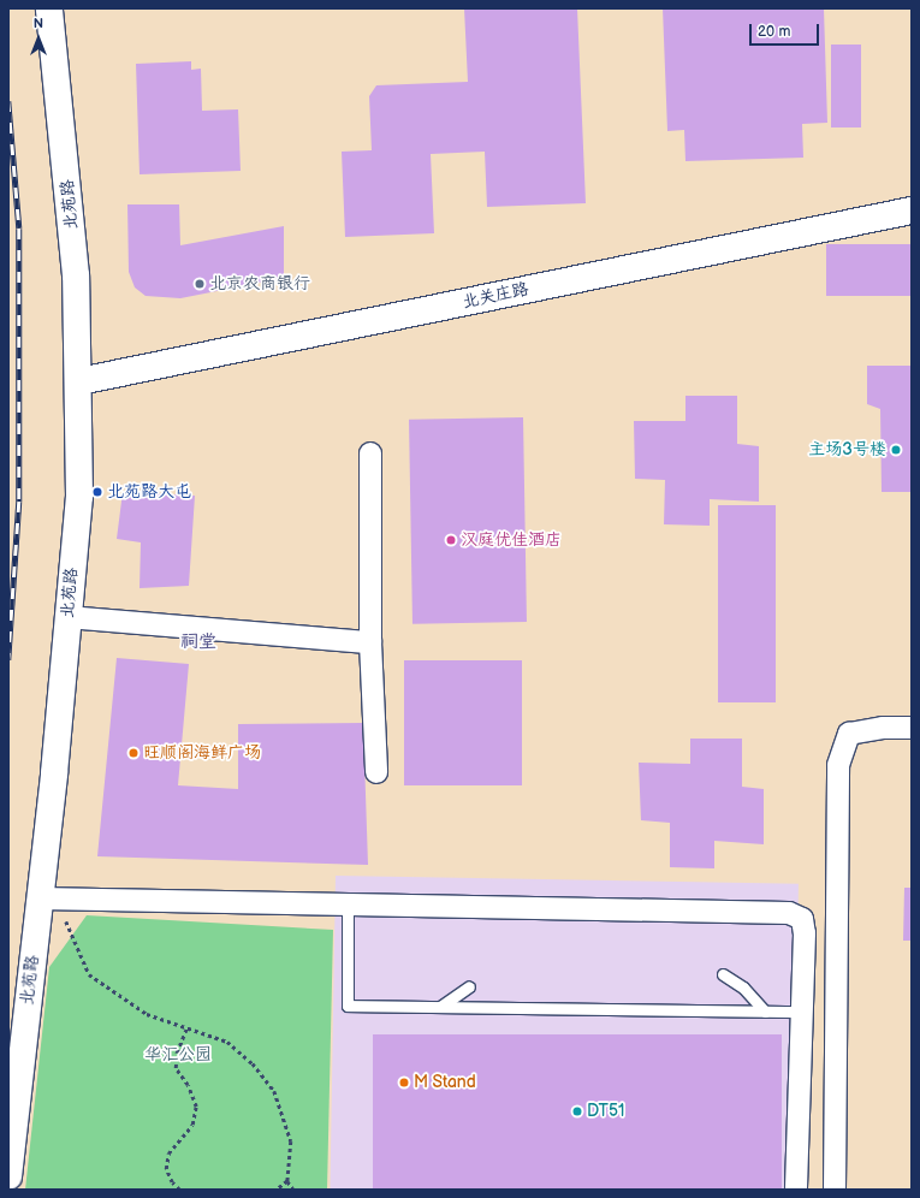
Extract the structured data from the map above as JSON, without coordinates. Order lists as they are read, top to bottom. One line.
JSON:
{"streets":{"main road":["北苑路","北关庄路"]},"crossings":[["北苑路","北关庄路"]],"districts":["祠堂"],"parks":["华汇公园"],"places":["北京农商银行","主场3号楼","北苑路大屯","汉庭优佳酒店","旺顺阁海鲜广场","M Stand","DT51"],"scale_bar":"20 m","north":"top"}
